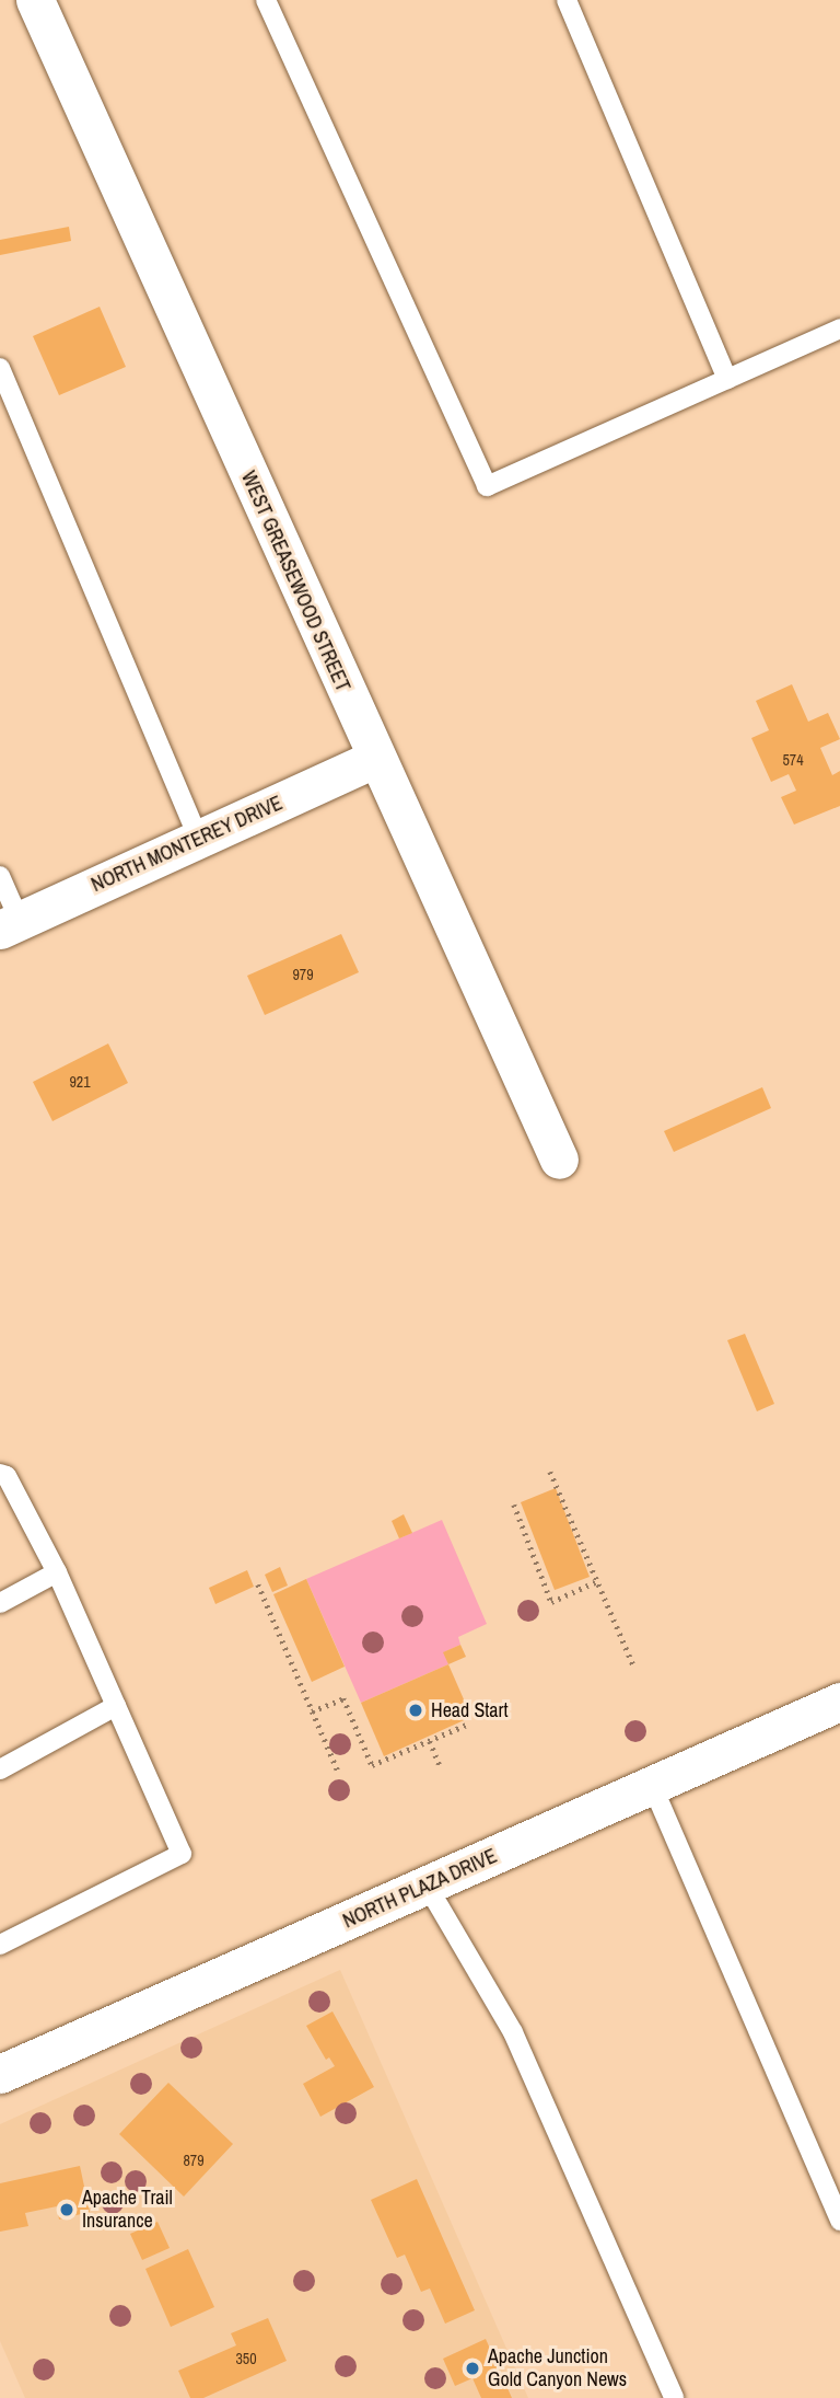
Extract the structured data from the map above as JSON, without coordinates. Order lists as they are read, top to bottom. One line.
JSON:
{"streets":{"street":["WEST GREASEWOOD STREET","NORTH MONTEREY DRIVE","NORTH PLAZA DRIVE"]},"crossings":[["WEST GREASEWOOD STREET","NORTH MONTEREY DRIVE"]],"places":["Head Start","Apache Trail Insurance","Apache Junction Gold Canyon News"],"house_numbers":["574","979","921","879","350"]}
